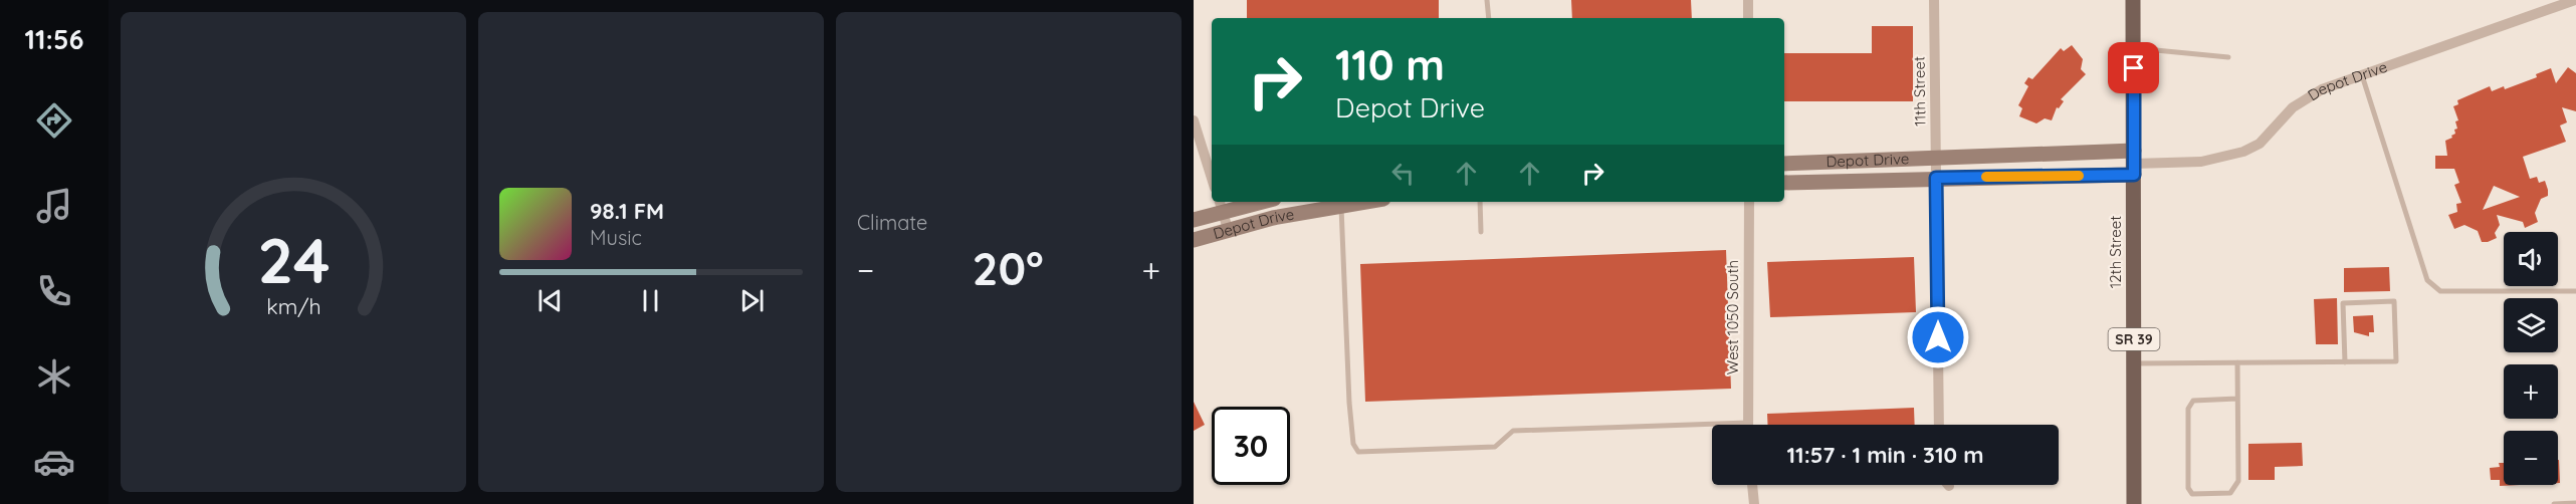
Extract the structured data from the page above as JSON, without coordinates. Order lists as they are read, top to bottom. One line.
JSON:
{"streets":{"main road":["Depot Drive","12th Street","SR 39"],"street":["11th Street","West 1050 South"]},"crossings":[["Depot Drive","11th Street"],["Depot Drive","12th Street"]],"page":{"tabs":"11:56","tile":"Climate","turn":["110 m","Depot Drive"],"song":["98.1 FM","Music"],"map_buttons":["+","−"],"heat":["−","20°","+"],"limit":"30","trip":"11:57 · 1 min · 310 m","gauge":["24","km/h"]}}
